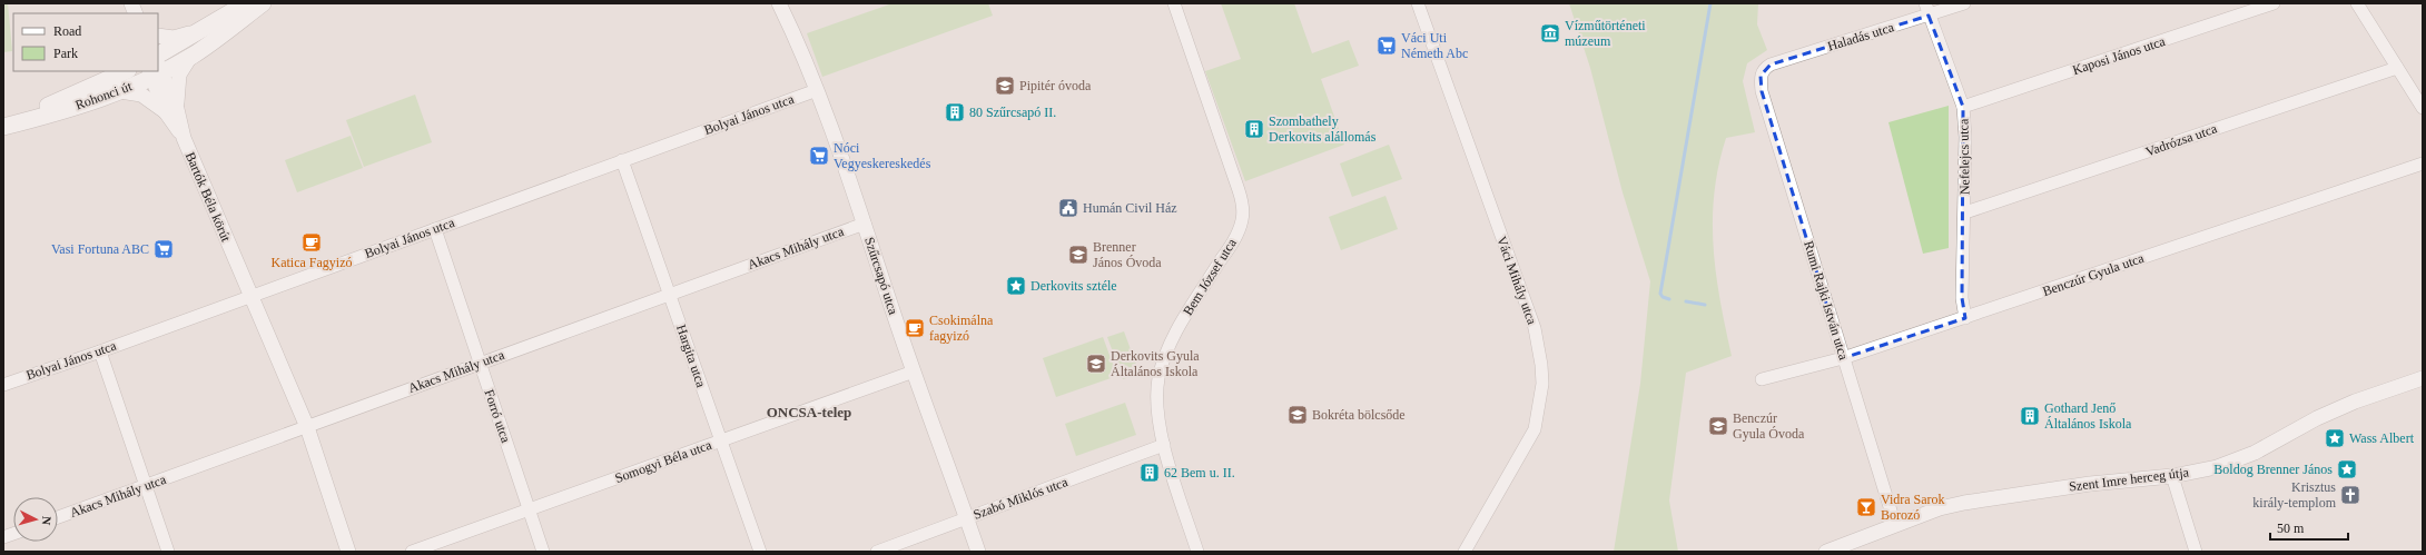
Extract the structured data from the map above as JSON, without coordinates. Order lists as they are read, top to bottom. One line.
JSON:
{"streets":{"main road":["Rohonci út"],"street":["Haladás utca","Kaposi János utca","Bolyai János utca","Vadrózsa utca","Nefelejcs utca","Bartók Béla körút","Akacs Mihály utca","Benczúr Gyula utca","Szűrcsapó utca","Bem József utca","Váci Mihály utca","Rumi Rajki István utca","Hargita utca","Forró utca","Somogyi Béla utca","Szent Imre herceg útja","Szabó Miklós utca"]},"crossings":[["Haladás utca","Nefelejcs utca"],["Haladás utca","Rumi Rajki István utca"],["Kaposi János utca","Nefelejcs utca"],["Bolyai János utca","Bartók Béla körút"],["Bolyai János utca","Szűrcsapó utca"],["Bolyai János utca","Hargita utca"],["Bolyai János utca","Forró utca"],["Vadrózsa utca","Nefelejcs utca"],["Nefelejcs utca","Benczúr Gyula utca"],["Bartók Béla körút","Akacs Mihály utca"],["Akacs Mihály utca","Szűrcsapó utca"],["Akacs Mihály utca","Hargita utca"],["Akacs Mihály utca","Forró utca"],["Benczúr Gyula utca","Rumi Rajki István utca"],["Szűrcsapó utca","Somogyi Béla utca"],["Szűrcsapó utca","Szabó Miklós utca"],["Bem József utca","Szabó Miklós utca"],["Rumi Rajki István utca","Szent Imre herceg útja"],["Hargita utca","Somogyi Béla utca"],["Forró utca","Somogyi Béla utca"]],"districts":["ONCSA-telep"],"places":{"museum":["Vízműtörténeti múzeum"],"supermarket":["Váci Uti Németh Abc","Nóci Vegyeskereskedés","Vasi Fortuna ABC"],"school or university":["Pipitér óvoda","Brenner János Óvoda","Derkovits Gyula Általános Iskola","Bokréta bölcsőde","Benczúr Gyula Óvoda"],"building":["80 Szűrcsapó II.","Szombathely Derkovits alállomás","Gothard Jenő Általános Iskola","62 Bem u. II."],"public building":["Humán Civil Ház"],"cafe":["Katica Fagyizó","Csokimálna fagyizó"],"place":["Derkovits sztéle","Wass Albert","Boldog Brenner János"],"church":["Krisztus király-templom"],"bar":["Vidra Sarok Borozó"]},"legend":["Road","Park"],"scale_bar":"50 m","north":"right"}
